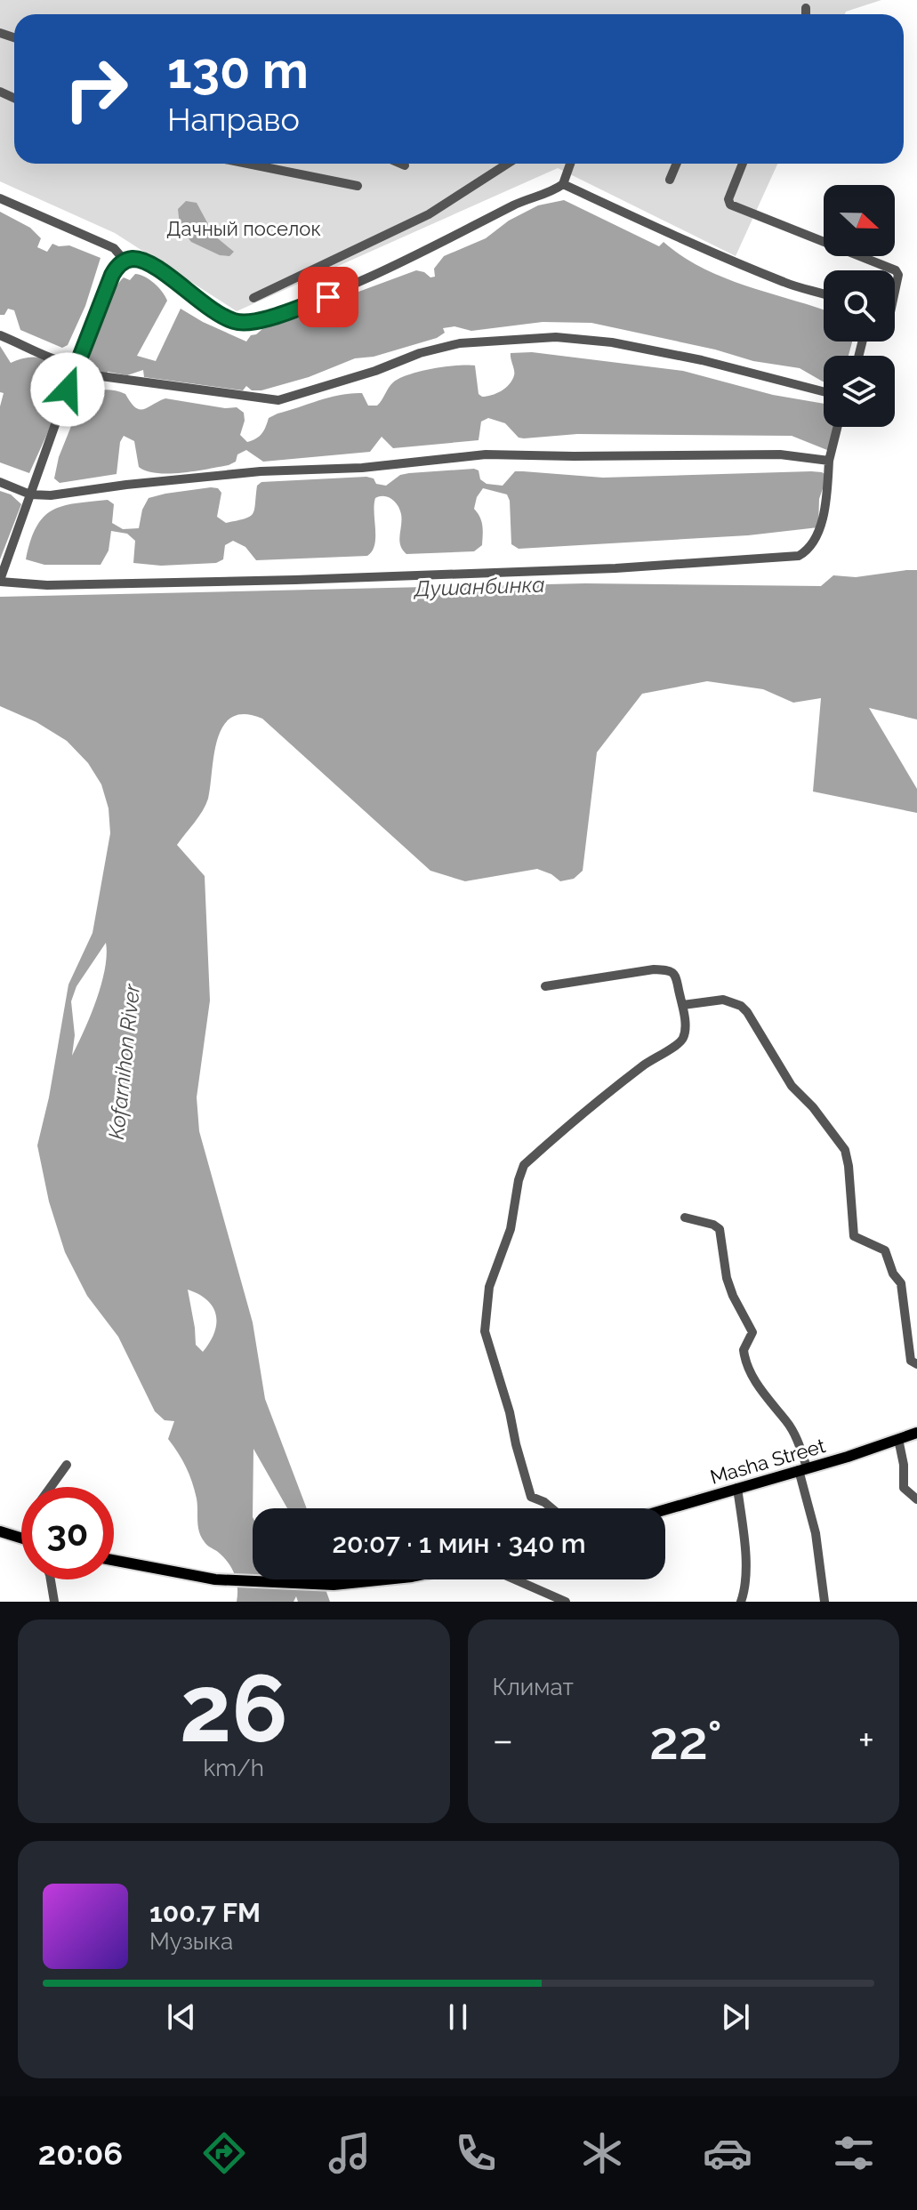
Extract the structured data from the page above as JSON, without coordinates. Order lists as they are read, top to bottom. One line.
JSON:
{"streets":{"main road":["Masha Street"]},"water":["Душанбинка","Kofarnihon River"],"parks":["Дачный поселок"],"north":"right","page":{"turn":["130 m","Направо"],"limit":"30","trip":"20:07 · 1 мин · 340 m","tile":[["26","km/h"],"Климат"],"heat":["−","22°","+"],"song":["100.7 FM","Музыка"],"tabs":"20:06"}}
